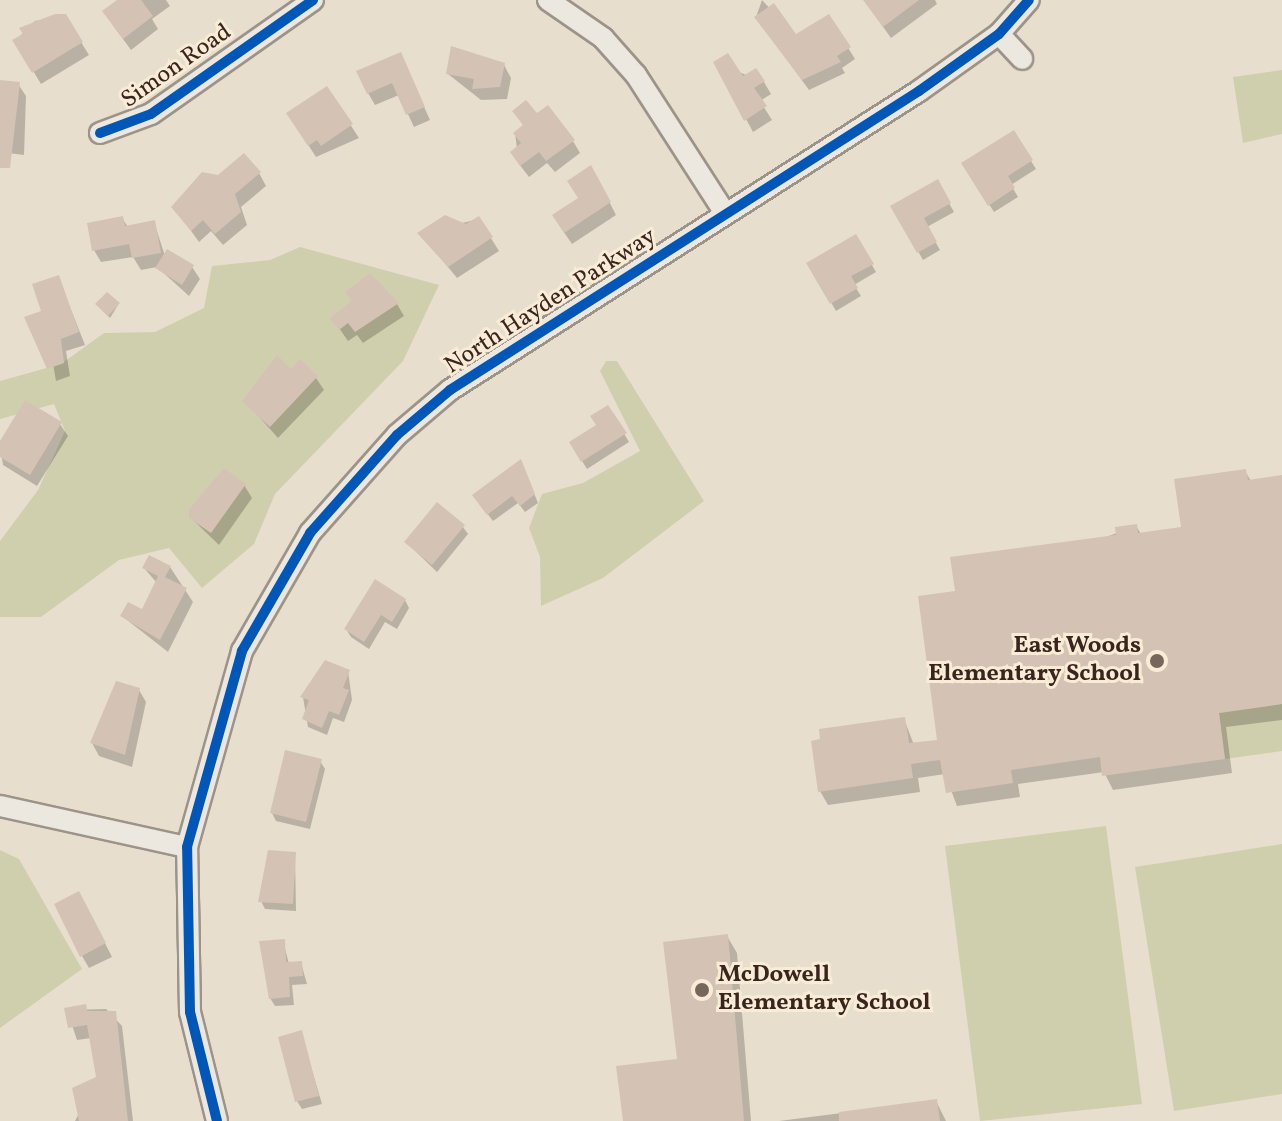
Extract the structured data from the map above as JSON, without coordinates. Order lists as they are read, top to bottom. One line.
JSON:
{"streets":{"street":["Simon Road","North Hayden Parkway"]},"places":["East Woods Elementary School","McDowell Elementary School"]}
